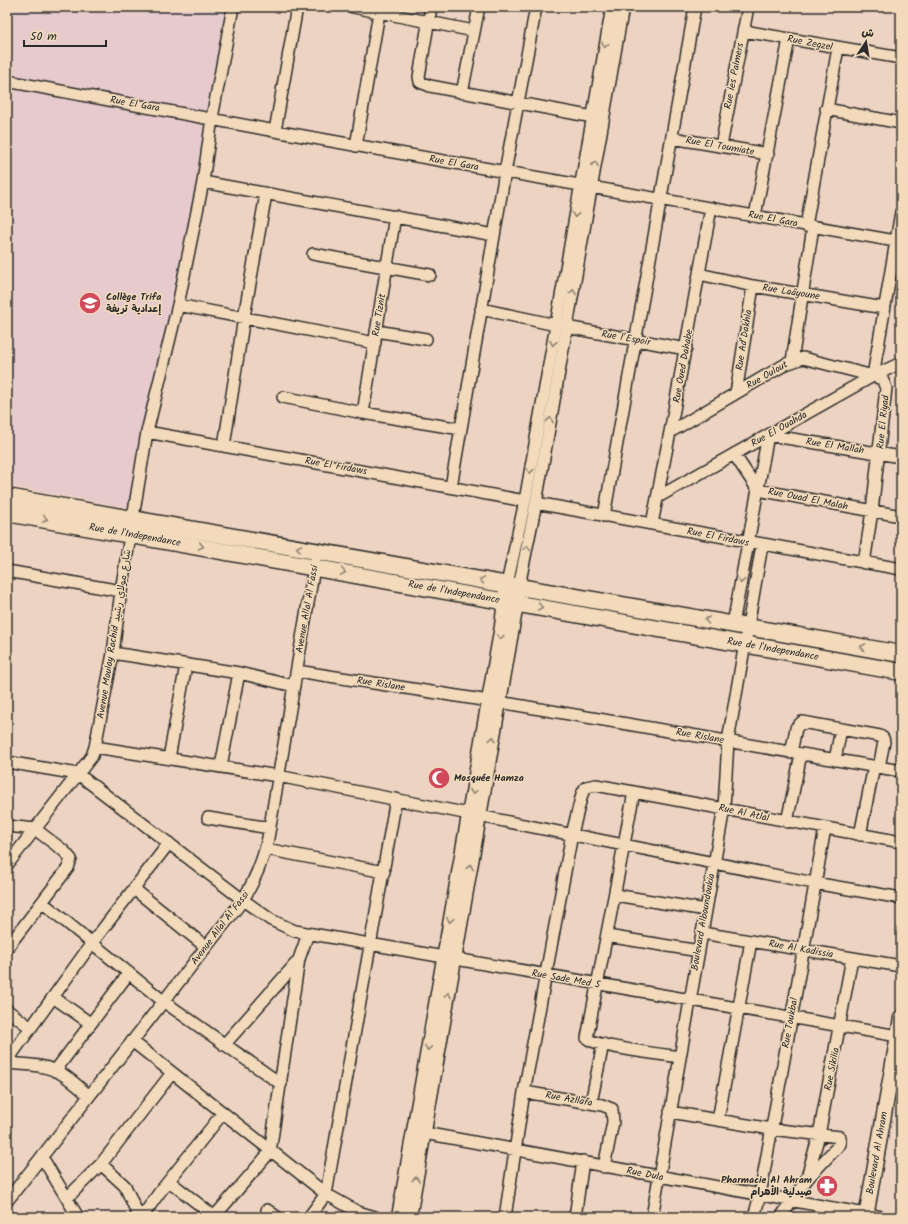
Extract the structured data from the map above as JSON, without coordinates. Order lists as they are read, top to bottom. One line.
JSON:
{"streets":{"main road":["Rue de l'Independance"],"street":["Rue Zegzel","Rue les Palmers","Rue El Gara","Rue El Toumiate","Rue Laâyoune","Rue Tiznit","Rue l’Espoir","Rue Ad’Dakhla","Rue Oued Dahabe","Rue Oulout","Rue El Riyad","Rue El Ouahda","Rue El Mallah","Rue El Firdaws","Rue Ouad El Malah","Avenue Allal Al Fassi","Avenue Moulay Rachid شارع مولاي رشيد","Rue Rislane","Rue Al Atlal","Boulevard Alboundoukia","Rue Al Kadissia","Rue Sade Med 5","Rue Toukbal","Rue Sikilia","Rue Azllafa","Boulevard Al Ahram","Rue Dula"]},"crossings":[["Rue Zegzel","Rue les Palmers"],["Rue les Palmers","Rue El Toumiate"],["Rue El Gara","Rue Oued Dahabe"],["Rue El Gara","Avenue Moulay Rachid شارع مولاي رشيد"],["Rue Laâyoune","Rue Ad’Dakhla"],["Rue Laâyoune","Rue Oued Dahabe"],["Rue l’Espoir","Rue Oued Dahabe"],["Rue Ad’Dakhla","Rue Oulout"],["Rue Oued Dahabe","Rue Oulout"],["Rue Oued Dahabe","Rue El Ouahda"],["Rue Oued Dahabe","Rue El Firdaws"],["Rue Oulout","Rue El Riyad"],["Rue Oulout","Rue El Ouahda"],["Rue El Riyad","Rue El Ouahda"],["Rue El Riyad","Rue El Mallah"],["Rue El Riyad","Rue El Firdaws"],["Rue El Riyad","Rue Ouad El Malah"],["Rue El Ouahda","Rue El Mallah"],["Rue El Ouahda","Rue Ouad El Malah"],["Rue El Firdaws","Avenue Moulay Rachid شارع مولاي رشيد"],["Rue de l'Independance","Avenue Allal Al Fassi"],["Rue de l'Independance","Avenue Moulay Rachid شارع مولاي رشيد"],["Rue de l'Independance","Boulevard Alboundoukia"],["Avenue Allal Al Fassi","Rue Rislane"],["Avenue Allal Al Fassi","Rue Sade Med 5"],["Avenue Moulay Rachid شارع مولاي رشيد","Rue Sade Med 5"],["Rue Rislane","Boulevard Alboundoukia"],["Rue Al Atlal","Boulevard Alboundoukia"],["Rue Al Atlal","Rue Toukbal"],["Boulevard Alboundoukia","Rue Al Kadissia"],["Boulevard Alboundoukia","Rue Sade Med 5"],["Boulevard Alboundoukia","Rue Dula"],["Rue Al Kadissia","Rue Toukbal"],["Rue Al Kadissia","Rue Sikilia"],["Rue Sade Med 5","Rue Toukbal"],["Rue Sade Med 5","Rue Sikilia"],["Rue Sade Med 5","Boulevard Al Ahram"],["Rue Toukbal","Rue Dula"],["Rue Azllafa","Rue Dula"],["Boulevard Al Ahram","Rue Dula"]],"places":{"school or university":["Collège Trifa إعدادية تريفة"],"mosque":["Mosquée Hamza"],"pharmacy":["Pharmacie Al Ahram صيدلية الأهرام"]},"scale_bar":"50 m","north":"top"}
